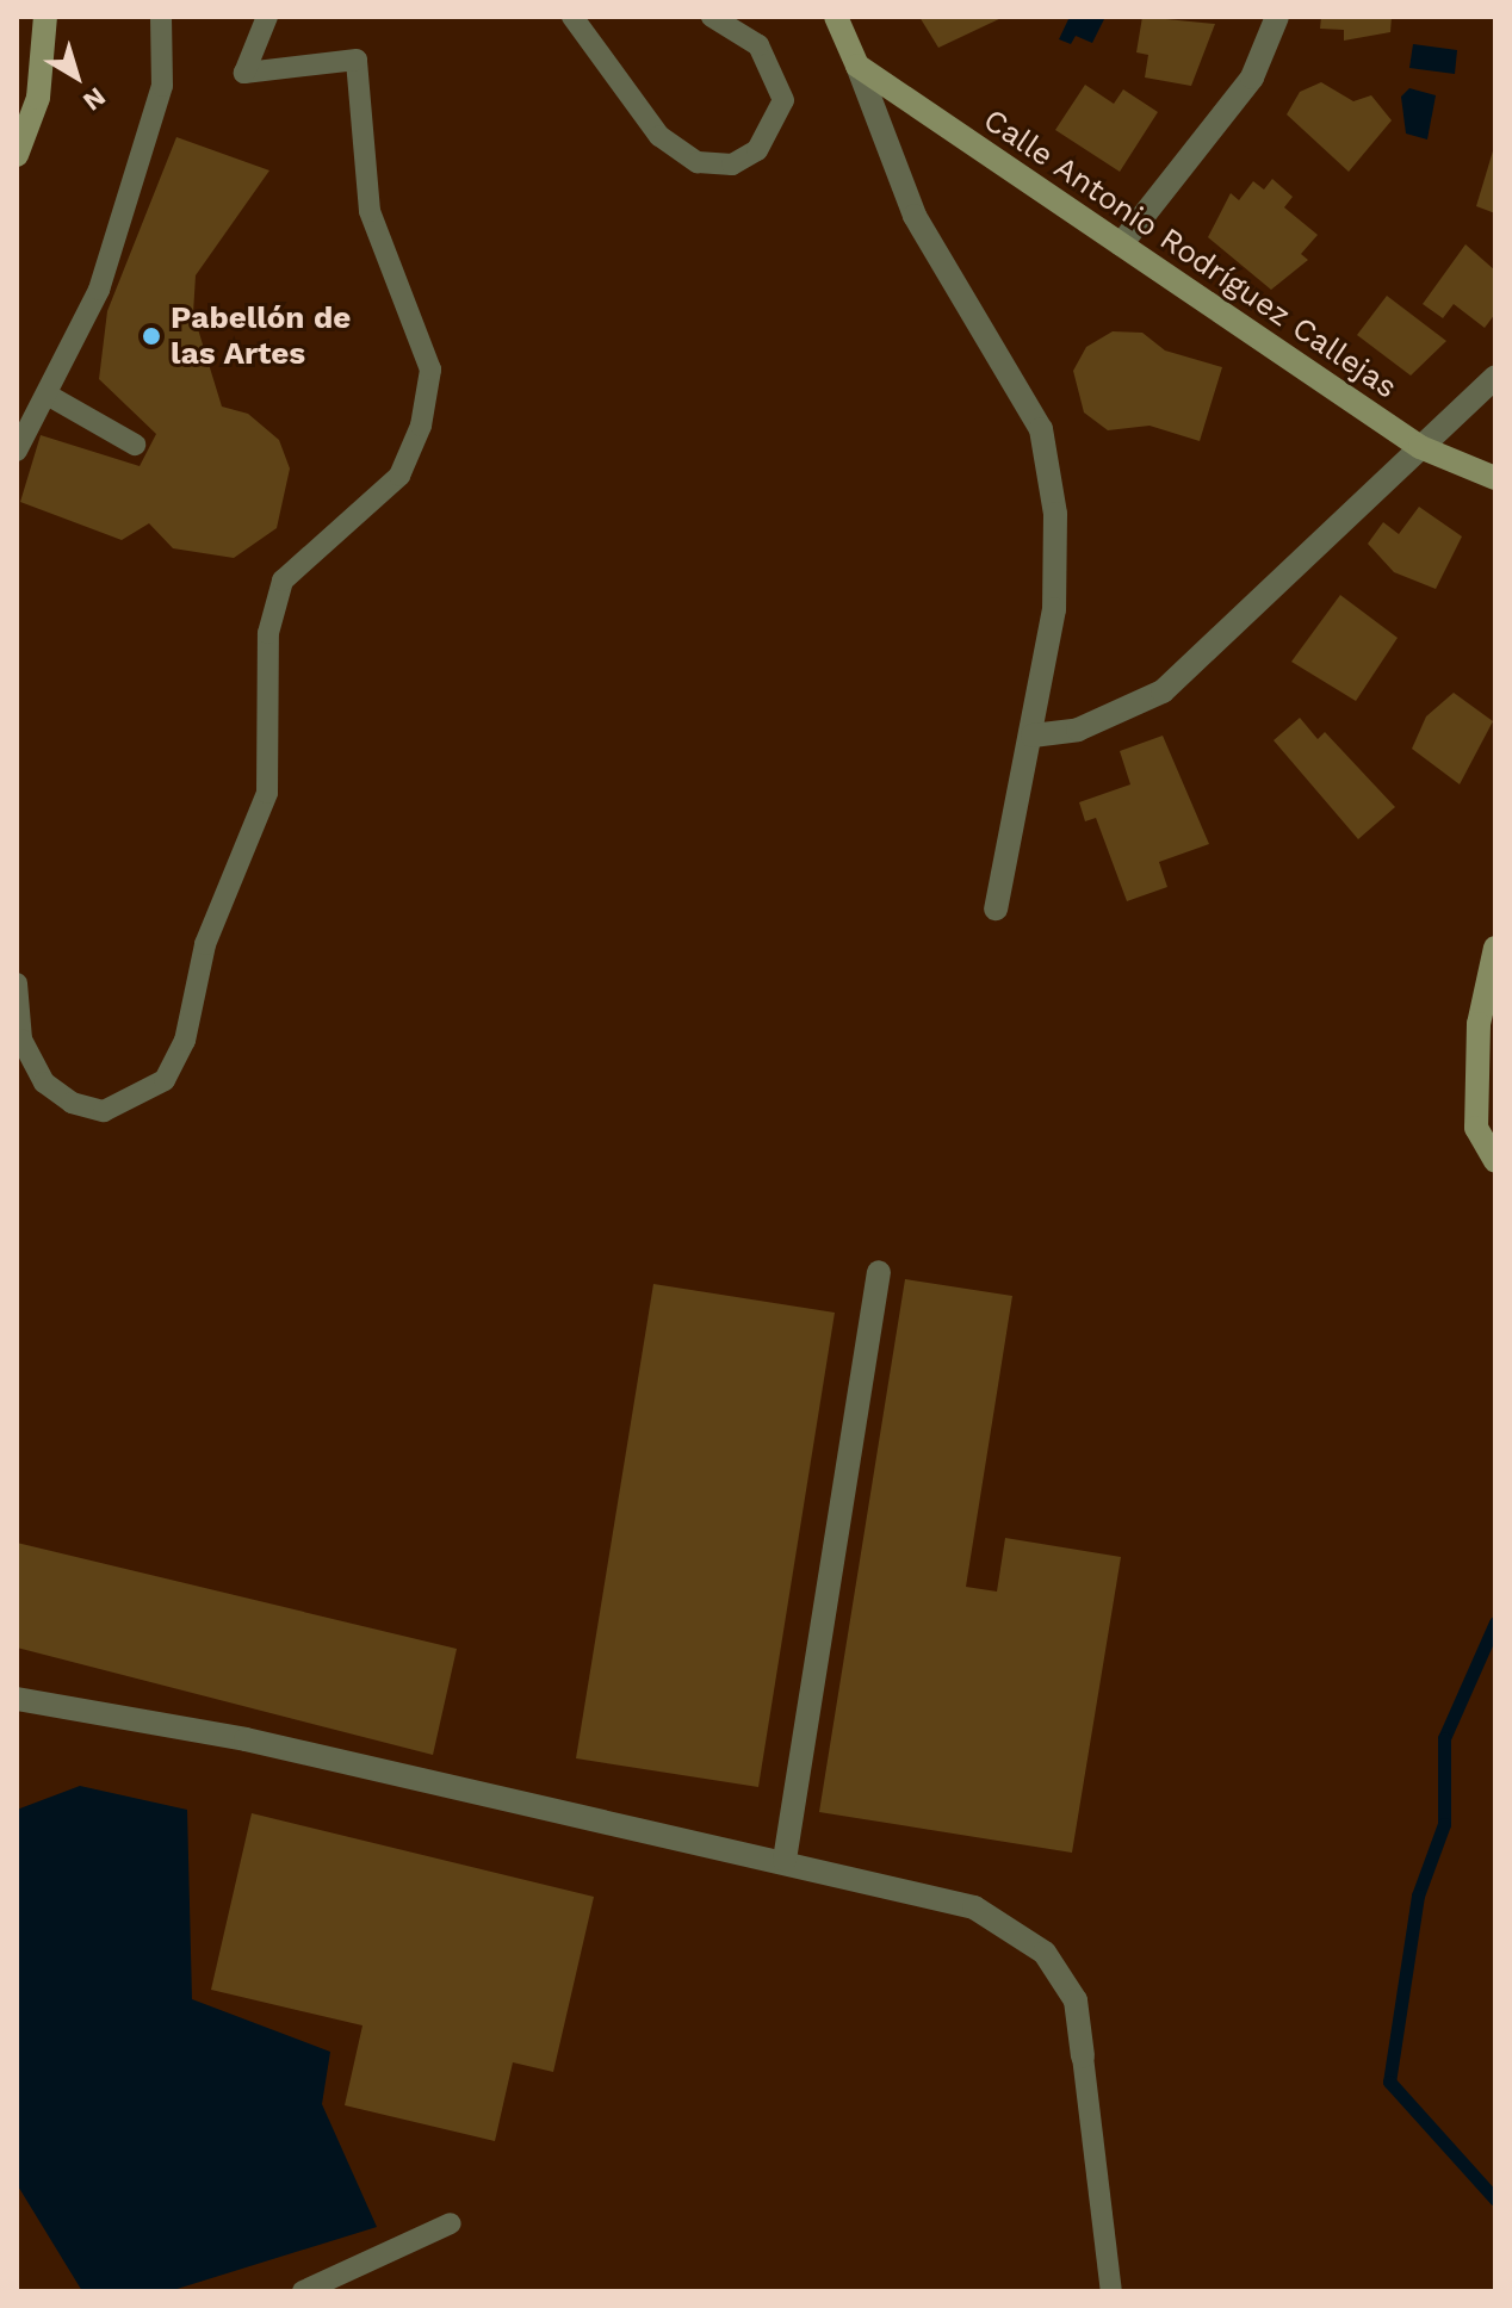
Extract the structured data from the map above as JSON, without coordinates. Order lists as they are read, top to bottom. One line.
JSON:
{"streets":{"street":["Calle Antonio Rodríguez Callejas"]},"places":["Pabellón de las Artes"],"north":"bottom right"}
